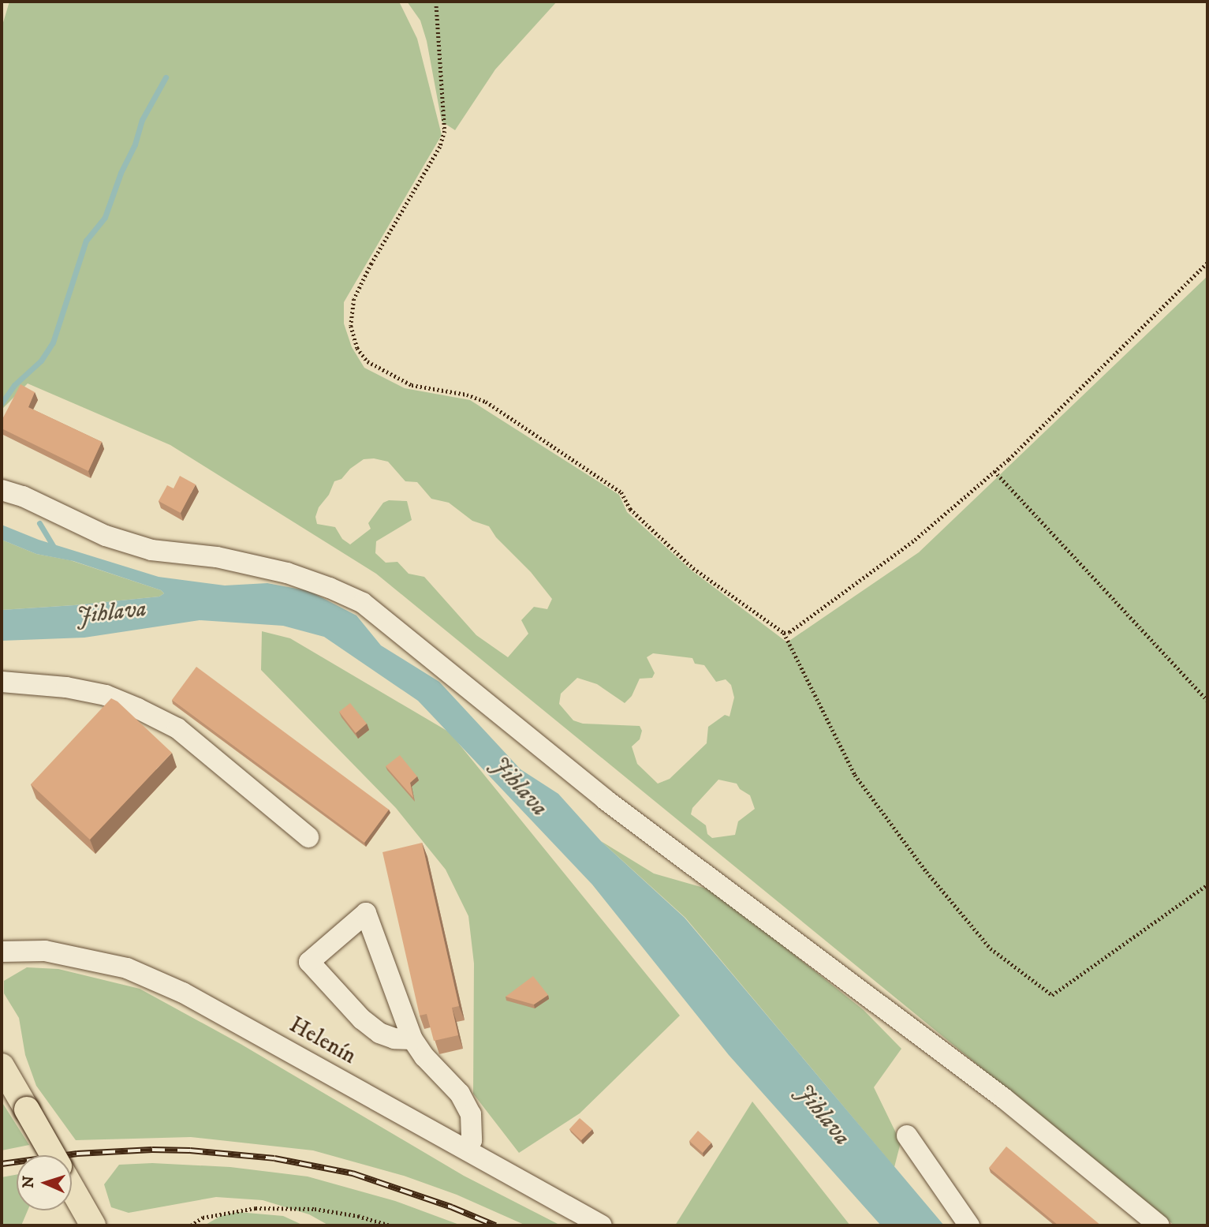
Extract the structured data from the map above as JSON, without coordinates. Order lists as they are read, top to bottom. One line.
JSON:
{"streets":{"street":["Helenín"]},"water":["Jihlava"],"north":"left"}
